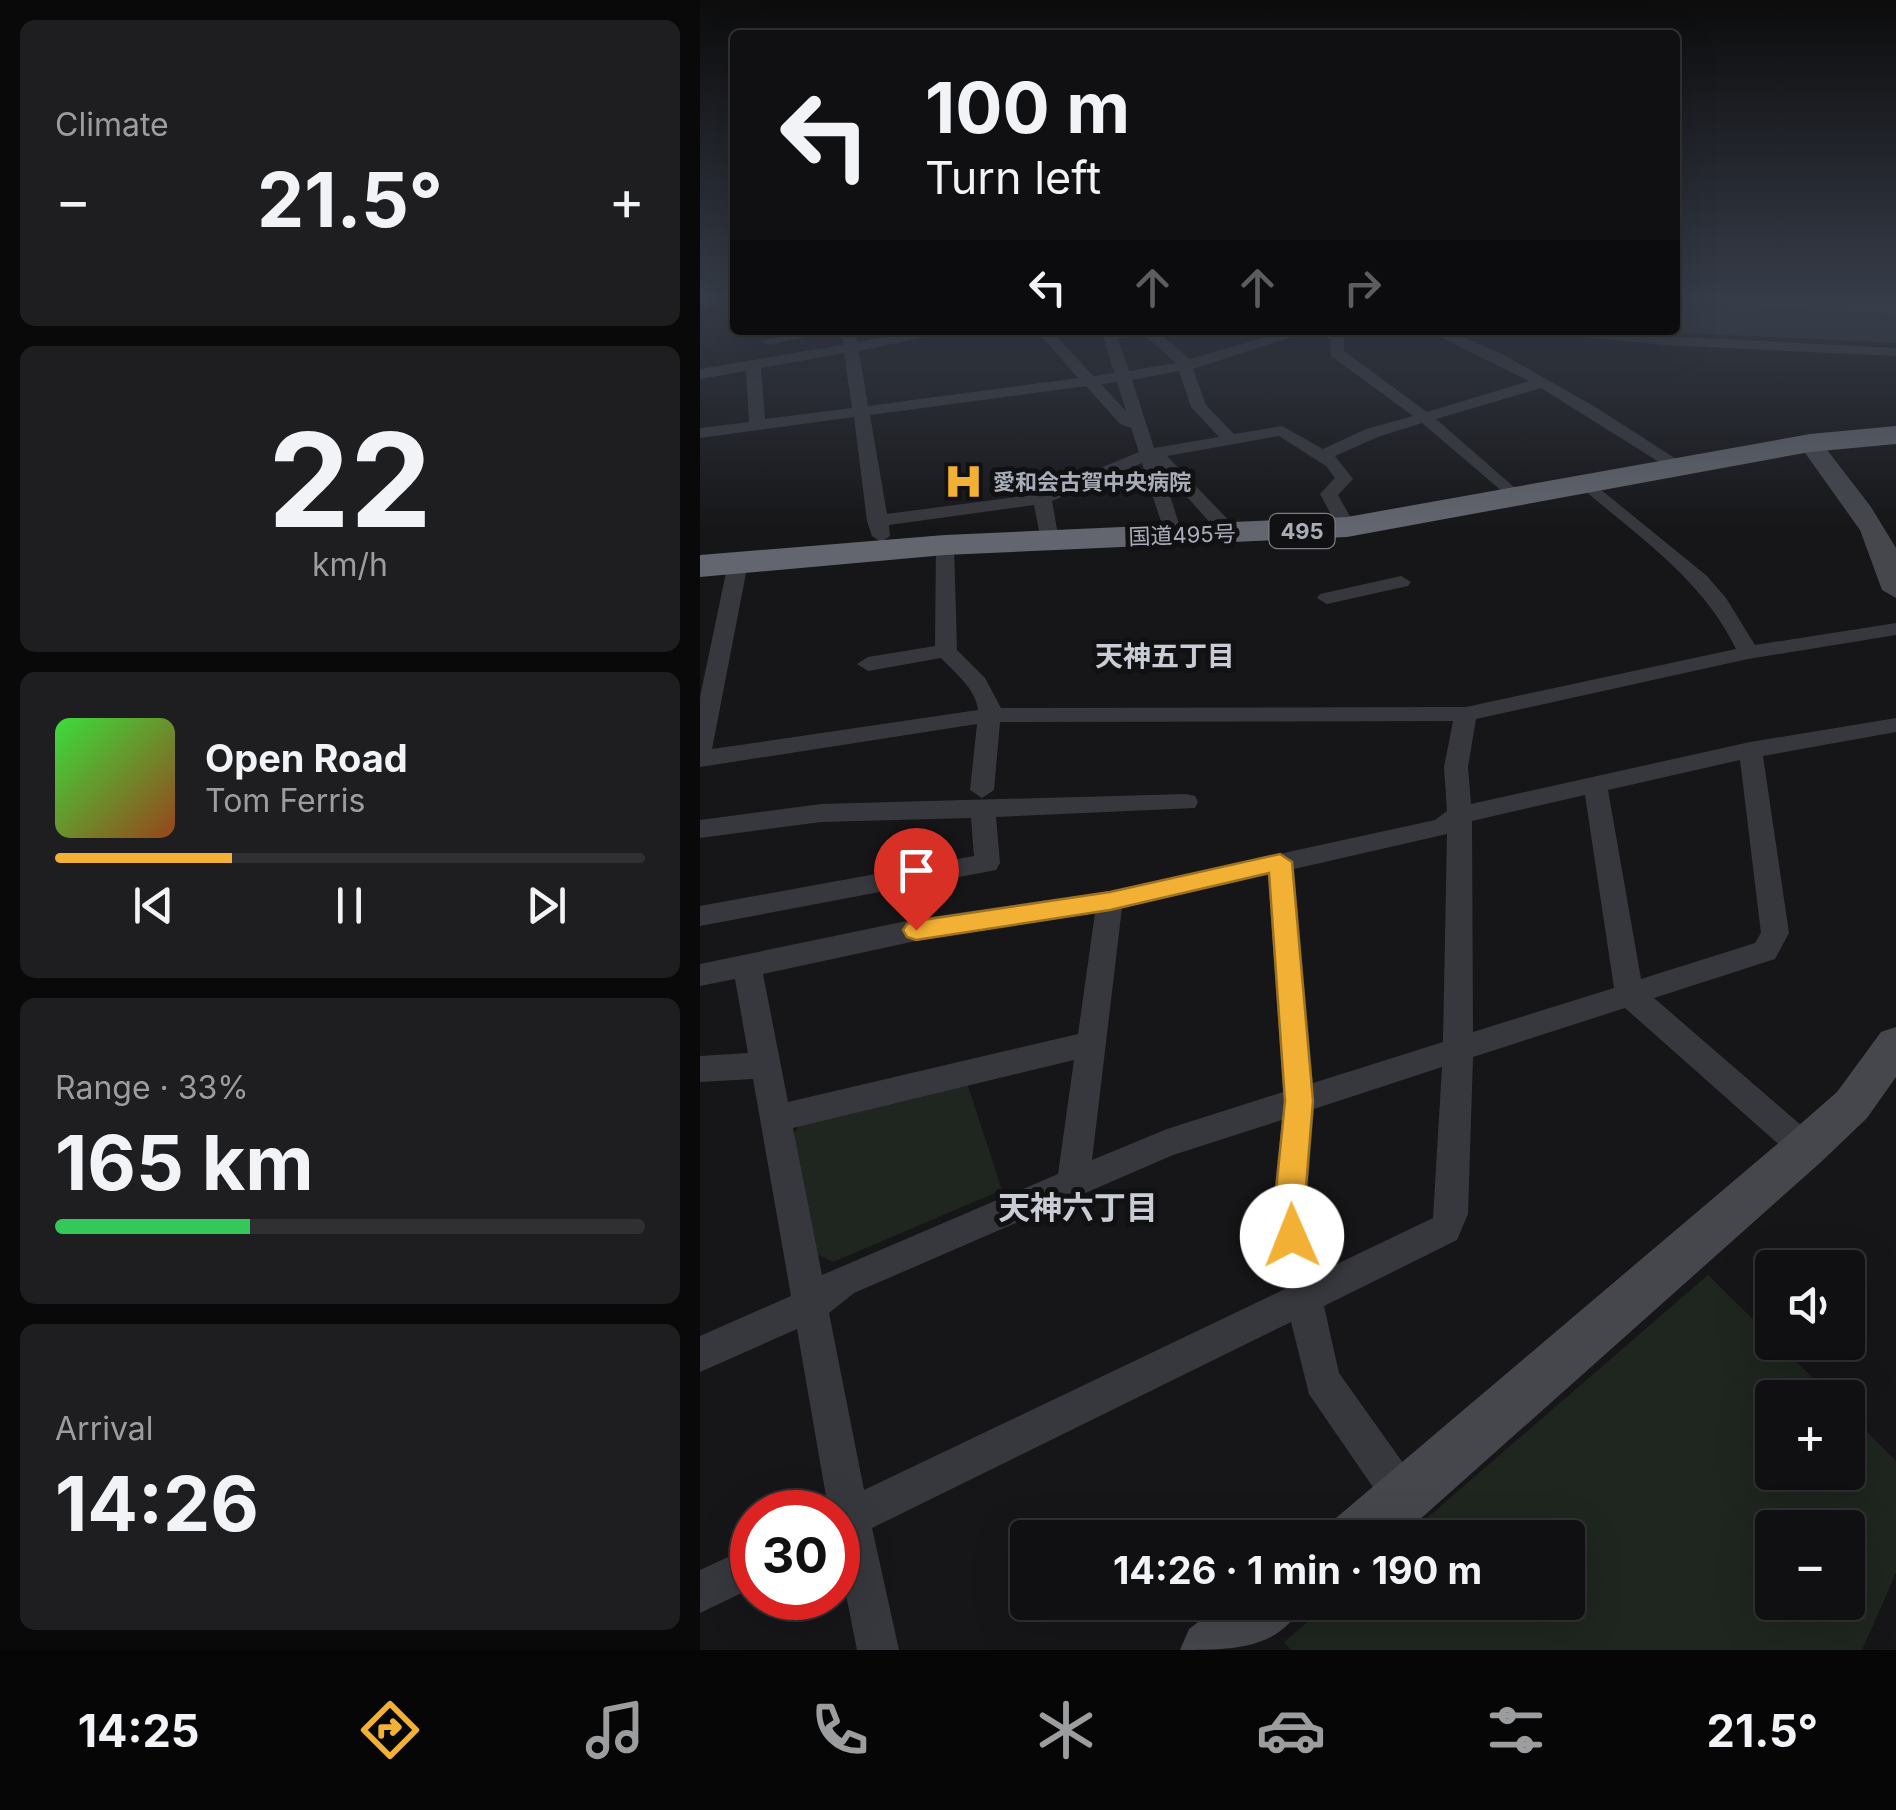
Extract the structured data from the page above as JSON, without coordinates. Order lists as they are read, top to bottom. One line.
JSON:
{"streets":{"highway":["495","国道495号"]},"districts":["天神五丁目","天神六丁目"],"places":{"hospital":["愛和会古賀中央病院"]},"page":{"tile":["Climate",["22","km/h"],["Range · 33%","165 km"],["Arrival","14:26"]],"turn":["100 m","Turn left"],"heat":["−","21.5°","+"],"song":["Open Road","Tom Ferris"],"map_buttons":["+","−"],"limit":"30","trip":"14:26 · 1 min · 190 m","tabs":["14:25","21.5°"]}}
